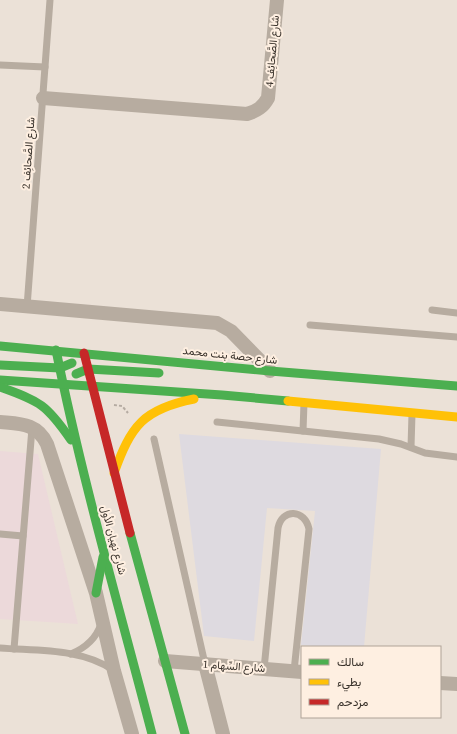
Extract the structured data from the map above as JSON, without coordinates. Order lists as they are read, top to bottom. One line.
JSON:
{"streets":{"main road":["شارع حصة بنت محمد","شارع نهيان الأول"],"street":["شارع الصَّحائِف 4","شارع السِّهام 1"],"lane":["شارع الصَّحائِف 2"]},"crossings":[["شارع الصَّحائِف 4","شارع الصَّحائِف 2"],["شارع حصة بنت محمد","شارع نهيان الأول"],["شارع نهيان الأول","شارع السِّهام 1"]],"legend":["سالك","بطيء","مزدحم"]}
